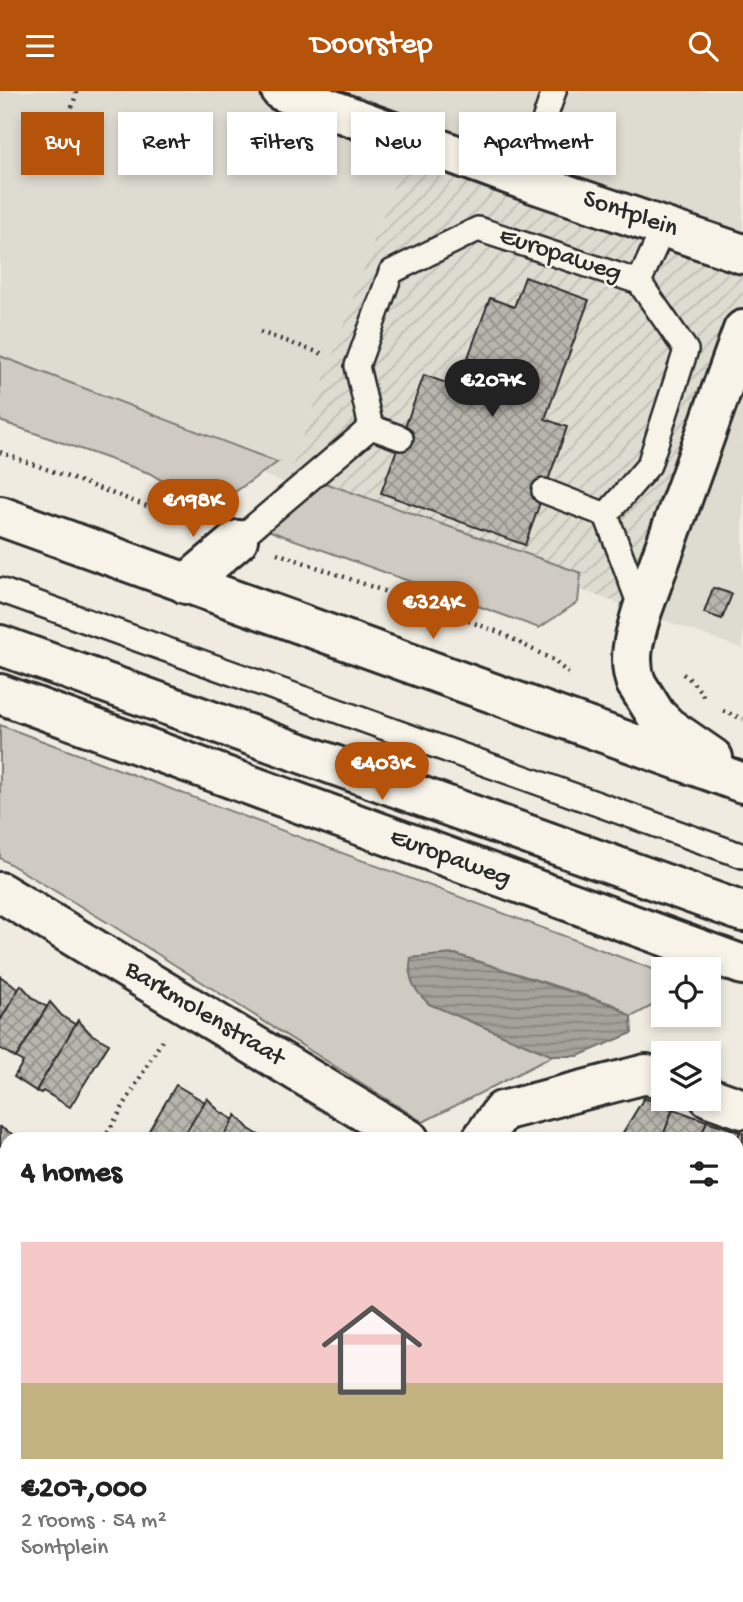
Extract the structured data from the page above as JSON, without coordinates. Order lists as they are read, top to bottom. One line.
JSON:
{"streets":{"street":["Sontplein","Europaweg","Barkmolenstraat"]},"page":{"header":"Doorstep","chip":["Buy","Rent","Filters","New","Apartment"],"price":["€207K","€198K","€324K","€403K"],"heading":"4 homes","list":[{"name":"€207,000","note":"2 rooms · 54 m² · Sontplein"}]}}
